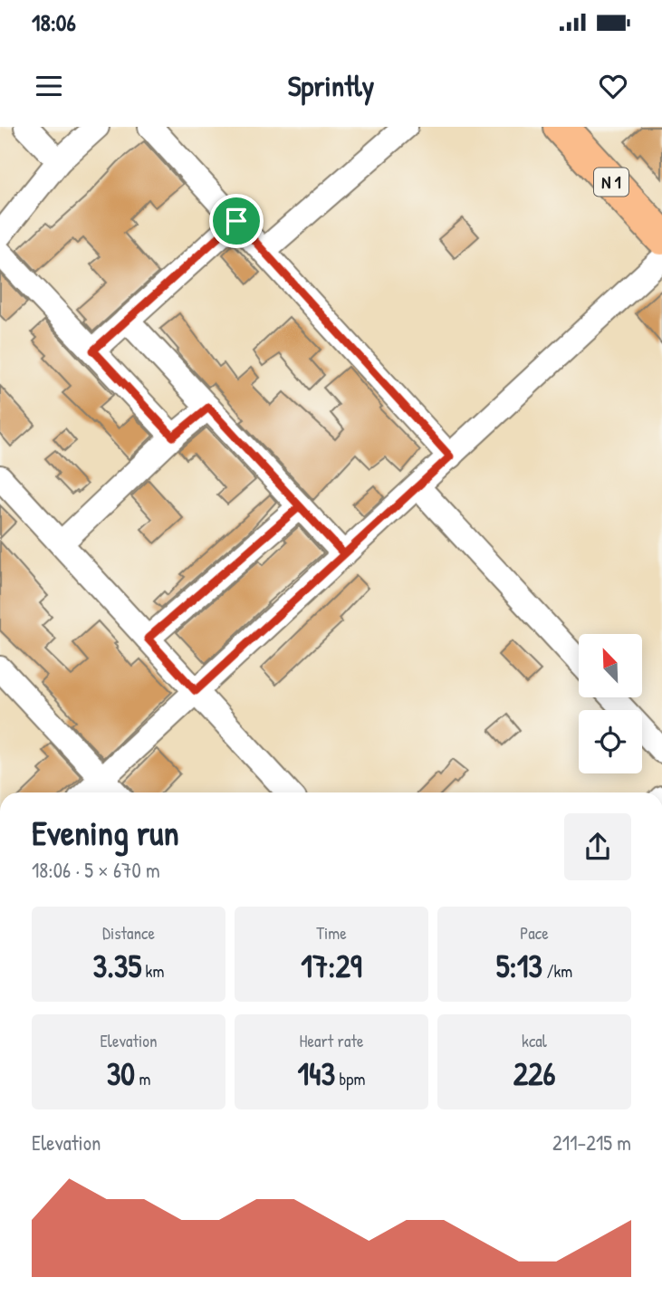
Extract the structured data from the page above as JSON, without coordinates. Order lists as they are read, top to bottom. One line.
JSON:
{"streets":{"highway":["N 1"]},"north":"top left","page":{"status":"18:06","header":"Sprintly","heading":["Evening run","18:06 · 5 × 670 m"],"stats":[["Distance","3.35 km"],["Time","17:29"],["Pace","5:13 /km"],["Elevation","30 m"],["Heart rate","143 bpm"],["kcal","226"]],"chart":["Elevation","211–215 m"]}}
